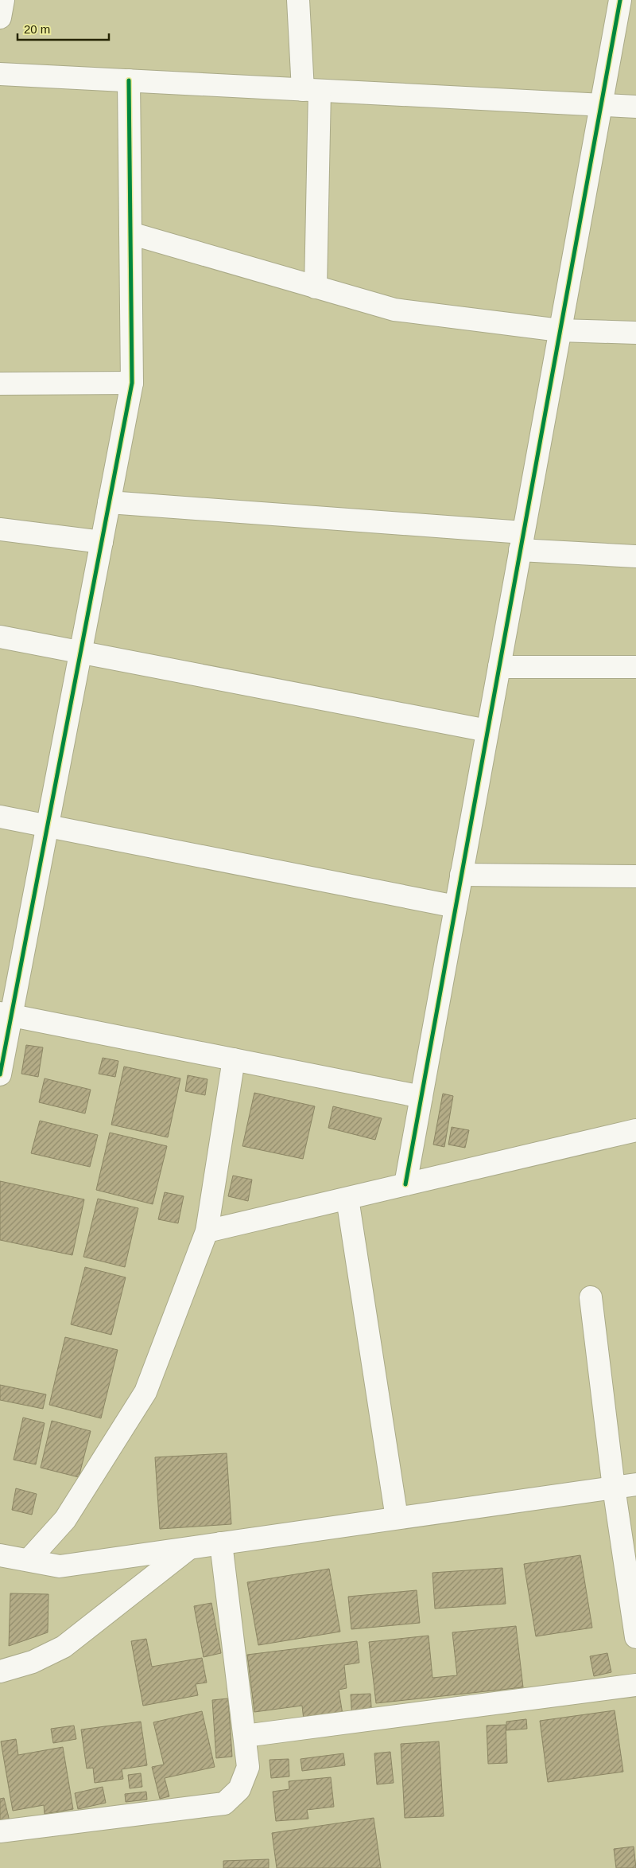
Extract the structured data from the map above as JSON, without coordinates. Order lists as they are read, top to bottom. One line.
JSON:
{"scale_bar":"20 m"}
